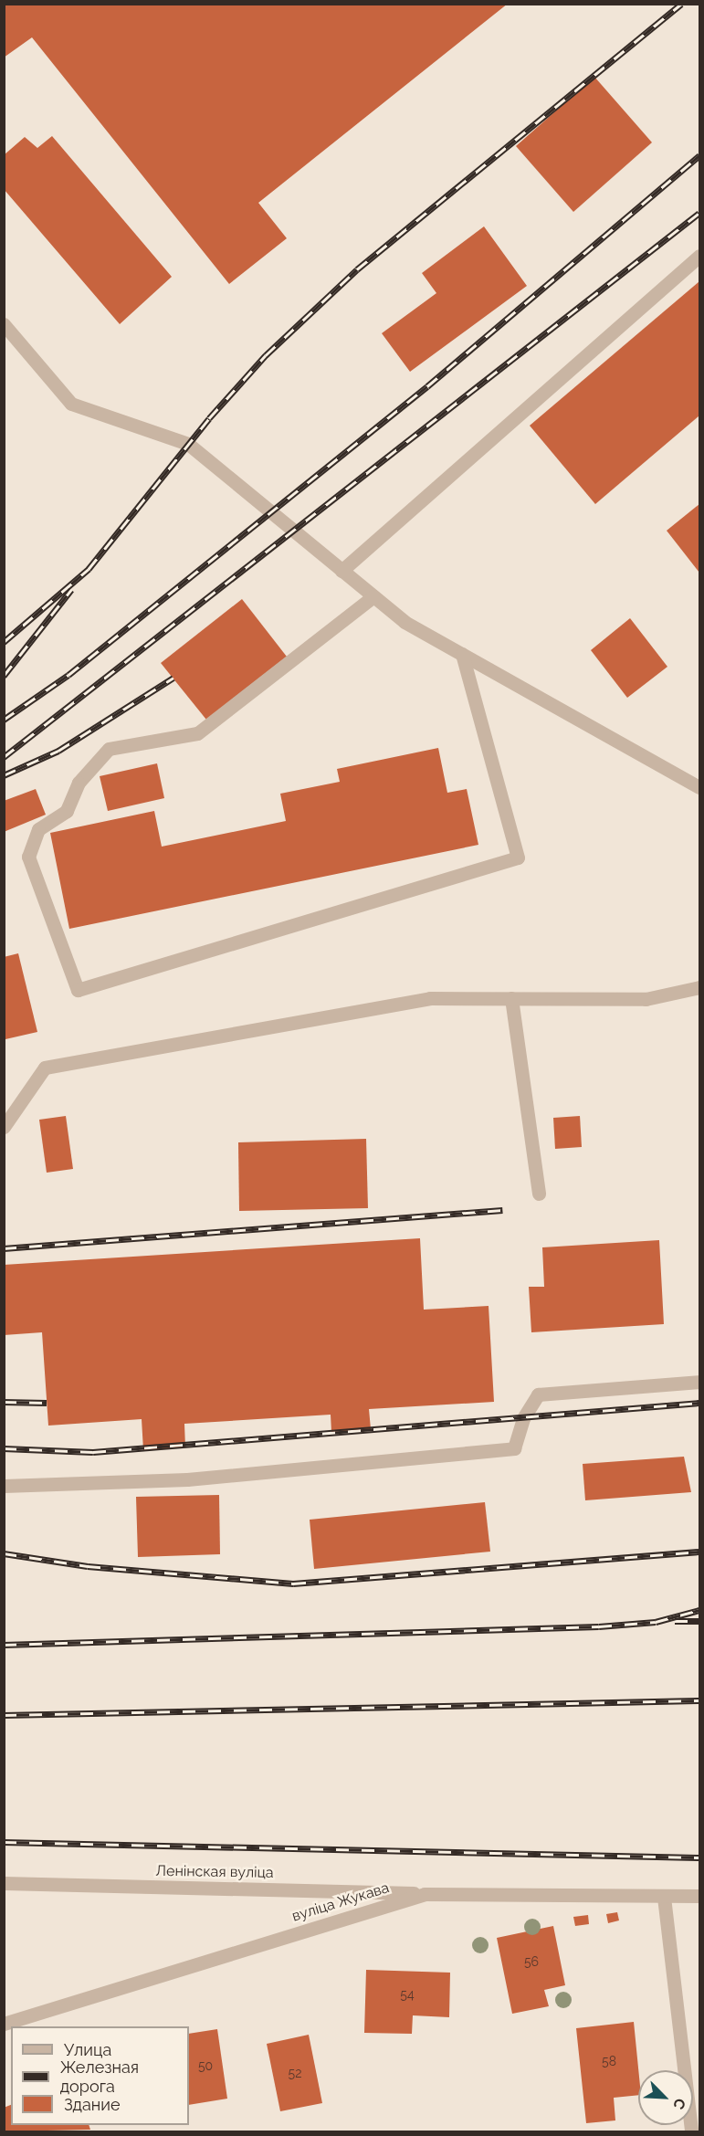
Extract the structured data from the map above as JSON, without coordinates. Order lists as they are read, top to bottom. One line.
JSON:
{"streets":{"street":["Ленінская вуліца","вуліца Жукава"]},"crossings":[["Ленінская вуліца","вуліца Жукава"]],"house_numbers":["56","54","58","50","52"],"legend":["Улица","Железная дорога","Здание"],"north":"bottom right"}
